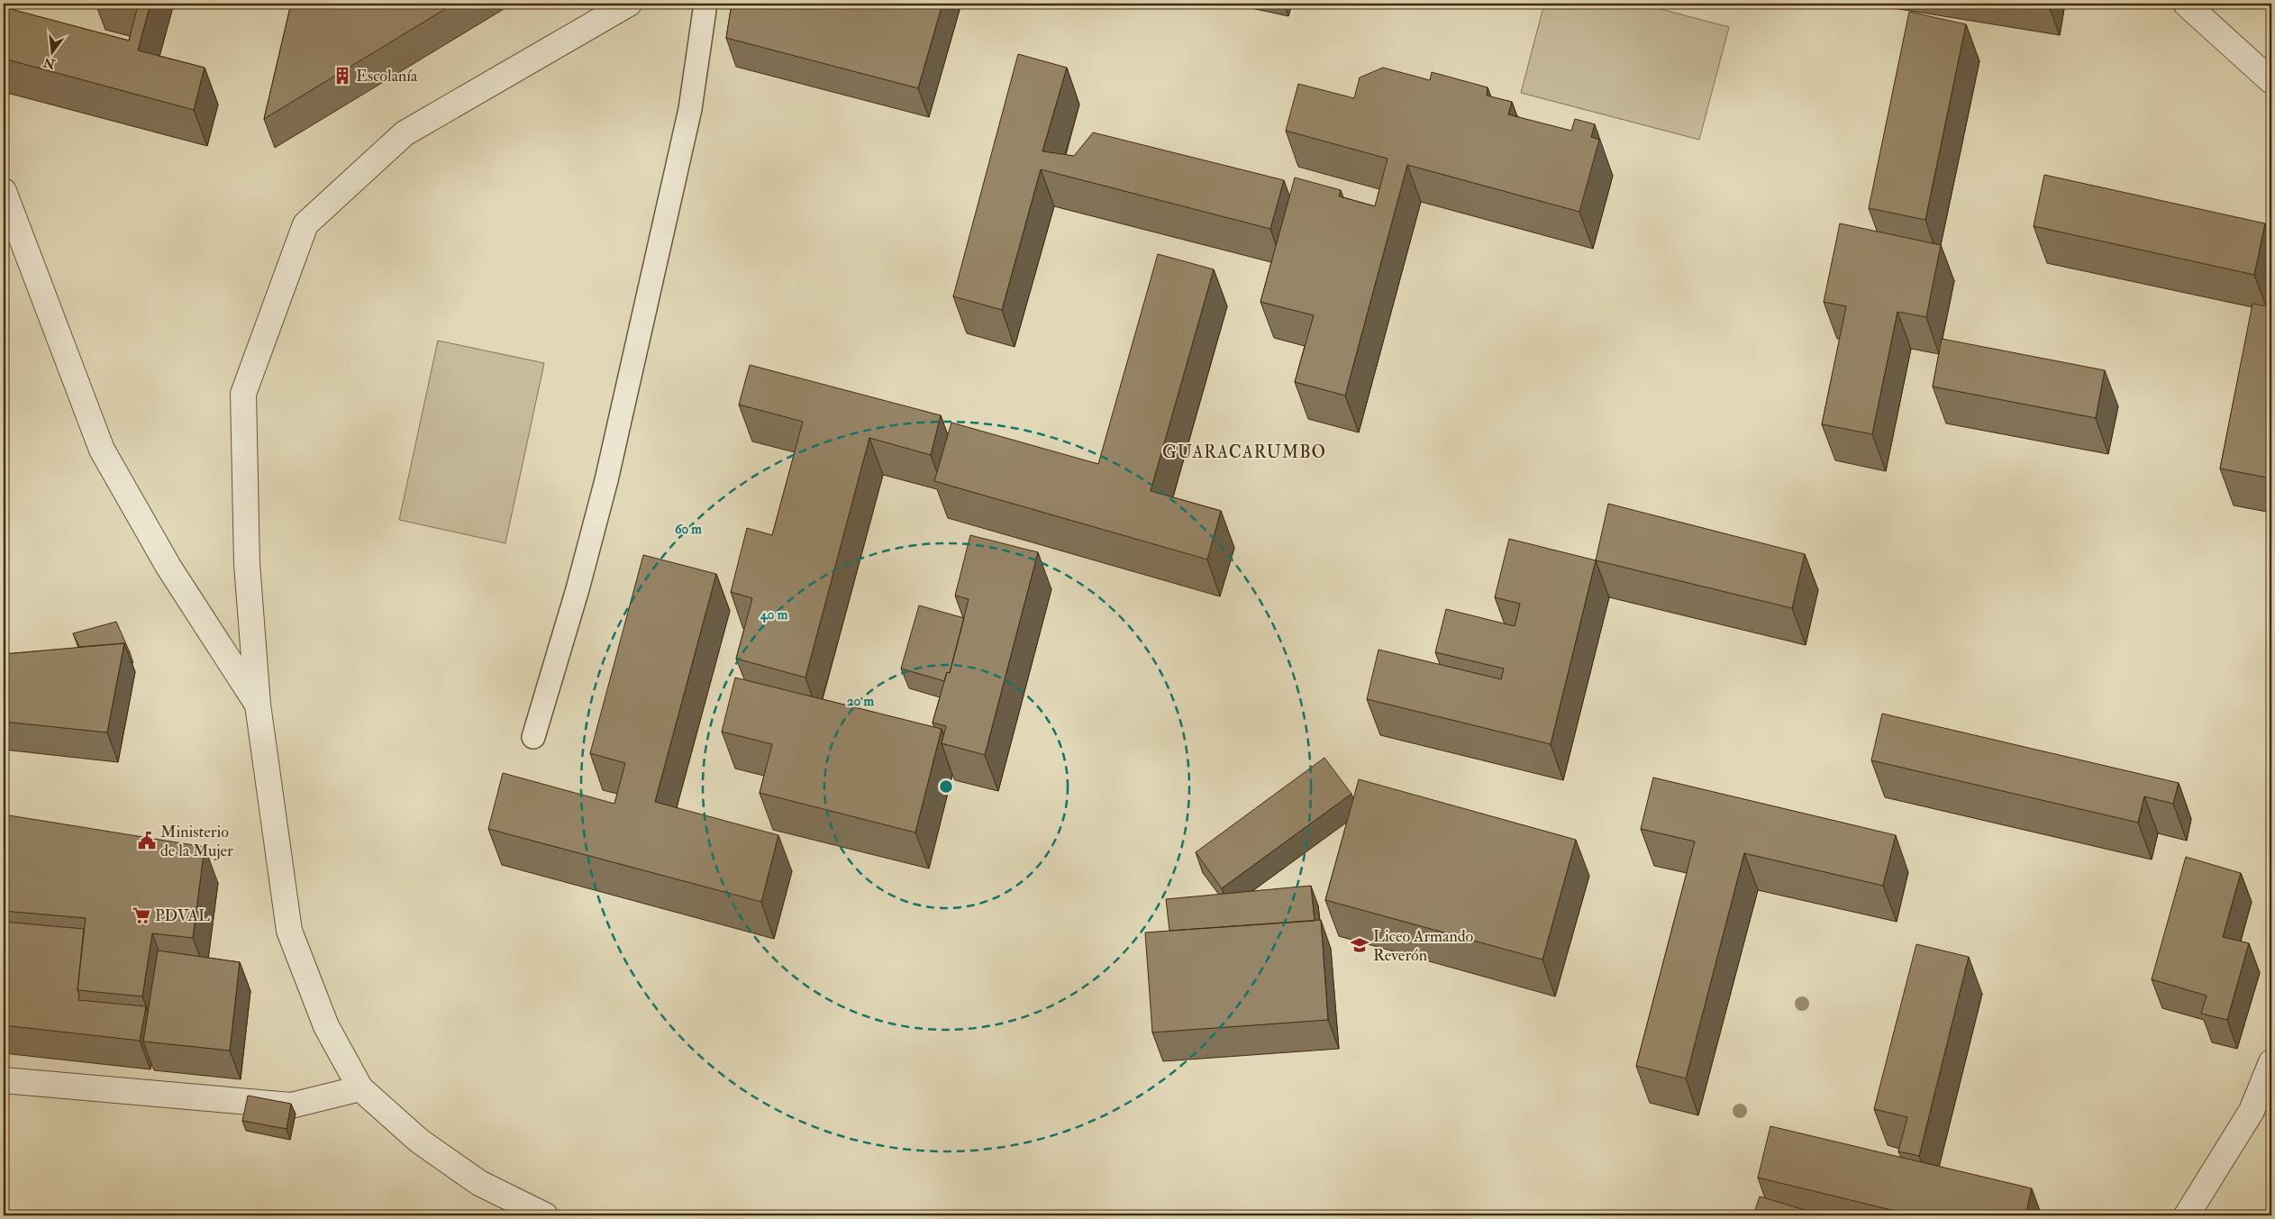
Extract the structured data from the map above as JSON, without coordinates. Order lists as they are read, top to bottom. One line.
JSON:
{"districts":["GUARACARUMBO"],"places":{"building":["Escolanía"],"public building":["Ministerio de la Mujer"],"supermarket":["PDVAL"],"school or university":["Liceo Armando Reverón"]},"north":"bottom","rings":["60 m","40 m","20 m"]}
